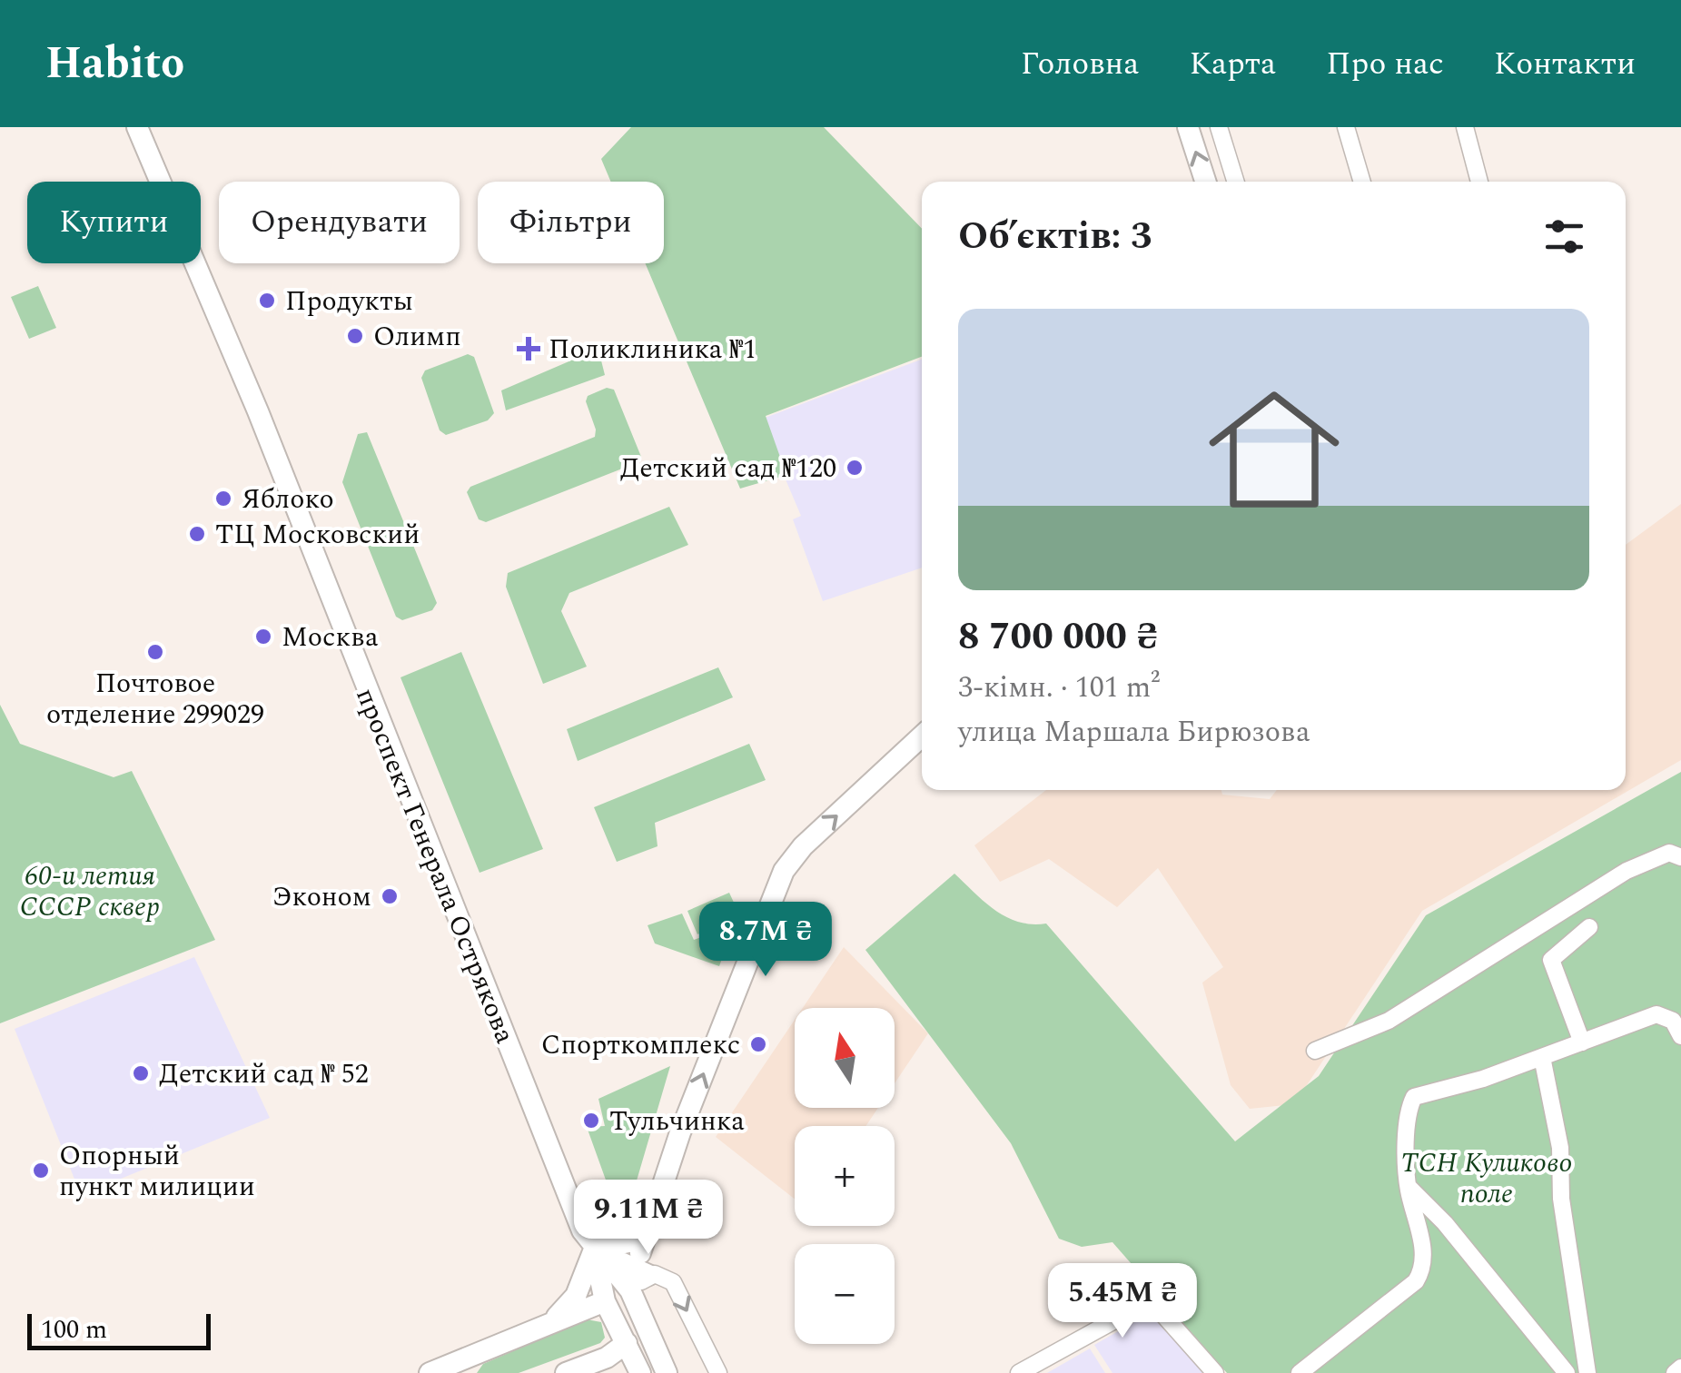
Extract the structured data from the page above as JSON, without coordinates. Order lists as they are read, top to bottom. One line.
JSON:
{"streets":{"main road":["проспект Генерала Острякова"]},"parks":["60-и летия СССР сквер","ТСН Куликово поле"],"places":{"other":["Продукты","Олимп","Детский сад №120","Яблоко","ТЦ Московский","Москва","Почтовое отделение 299029","Эконом","Спорткомплекс","Детский сад № 52","Тульчинка","Опорный пункт милиции"],"health":["Поликлиника №1"]},"scale_bar":"100 m","north":"top","page":{"header":"Habito","nav":["Головна","Карта","Про нас","Контакти"],"chip":["Купити","Орендувати","Фільтри"],"heading":"Об’єктів: 3","list":[{"name":"8 700 000 ₴","note":"3-кімн. · 101 m² · улица Маршала Бирюзова"}],"price":["8.7M ₴","9.11M ₴","5.45M ₴"],"map_buttons":["+","−"],"scale":"100 m"}}
